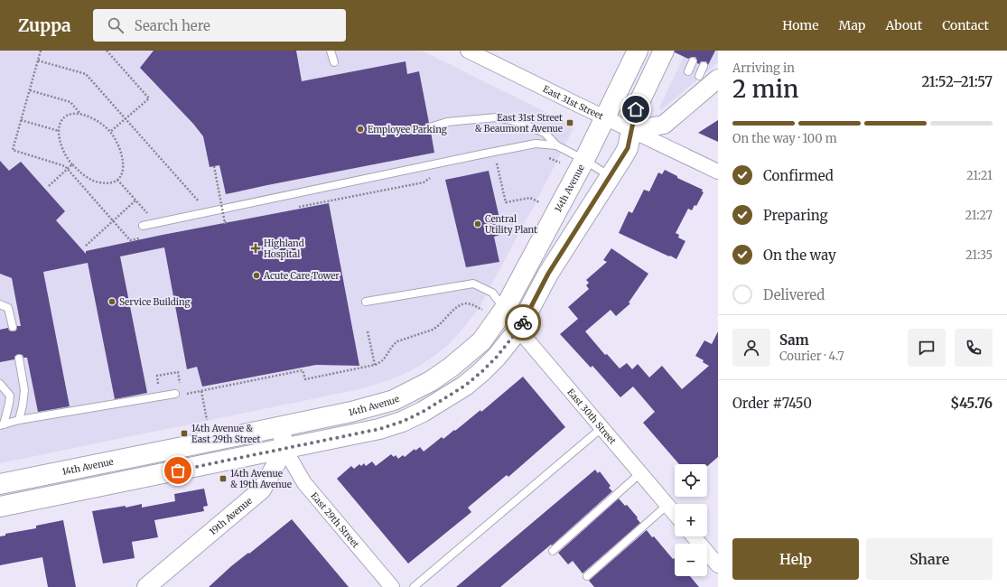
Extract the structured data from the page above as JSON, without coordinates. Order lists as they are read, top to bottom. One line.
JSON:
{"streets":{"main road":["14th Avenue"],"street":["East 31st Street","East 30th Street","19th Avenue","East 29th Street"]},"crossings":[["East 31st Street","14th Avenue"],["14th Avenue","East 30th Street"],["19th Avenue","East 29th Street"]],"places":{"transit":["East 31st Street & Beaumont Avenue","14th Avenue & East 29th Street","14th Avenue & 19th Avenue"],"other":["Employee Parking","Central Utility Plant","Acute Care Tower","Service Building"],"health":["Highland Hospital"]},"page":{"header":"Zuppa","search":"Search here","nav":["Home","Map","About","Contact"],"heading":["2 min","Arriving in","21:52–21:57"],"panel":["Sam","Courier · 4.7","Order #7450","$45.76"],"bar":"On the way · 100 m","list":[["Confirmed","21:21"],["Preparing","21:27"],["On the way","21:35"],"Delivered"],"map_buttons":["+","−"],"buttons":["Help","Share"]}}
